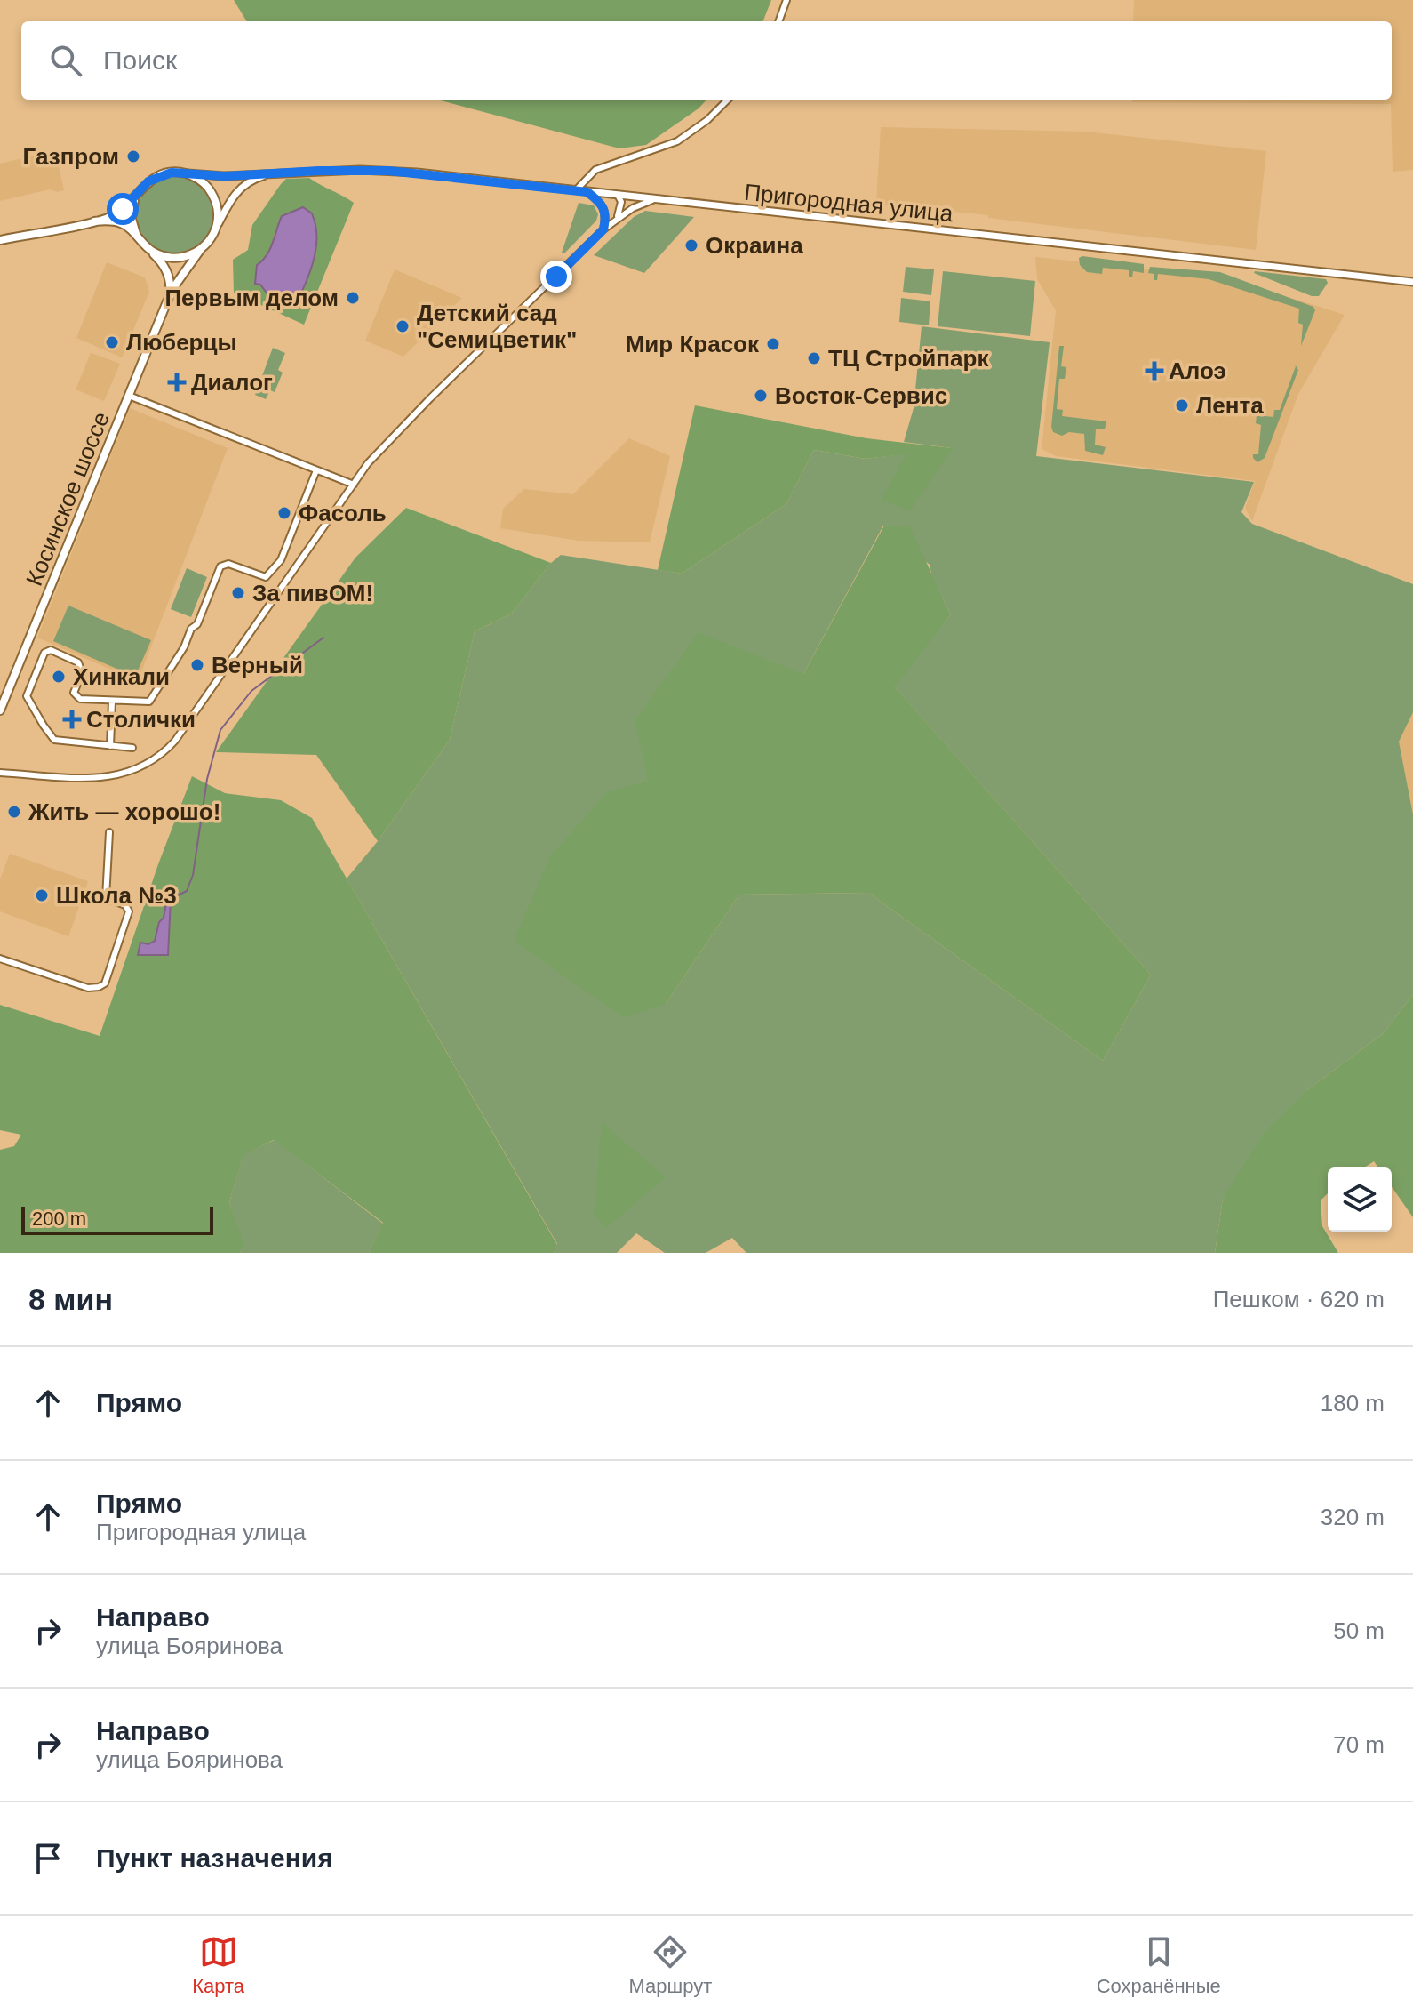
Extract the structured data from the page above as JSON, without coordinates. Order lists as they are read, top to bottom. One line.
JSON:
{"streets":{"main road":["Косинское шоссе"],"street":["Пригородная улица"]},"places":{"other":["Газпром","Окраина","Первым делом","Детский сад \"Семицветик\"","Люберцы","Мир Красок","ТЦ Стройпарк","Восток-Сервис","Лента","Фасоль","За пивОМ!","Верный","Хинкали","Жить — хорошо!","Школа №3"],"health":["Алоэ","Диалог","Столички"]},"scale_bar":"200 m","page":{"search":"Поиск","scale":"200 m","heading":["8 мин","Пешком · 620 m"],"list":[["Прямо","180 m"],["Прямо","Пригородная улица","320 m"],["Направо","улица Бояринова","50 m"],["Направо","улица Бояринова","70 m"],"Пункт назначения"],"nav":["Карта","Маршрут","Сохранённые"]}}
